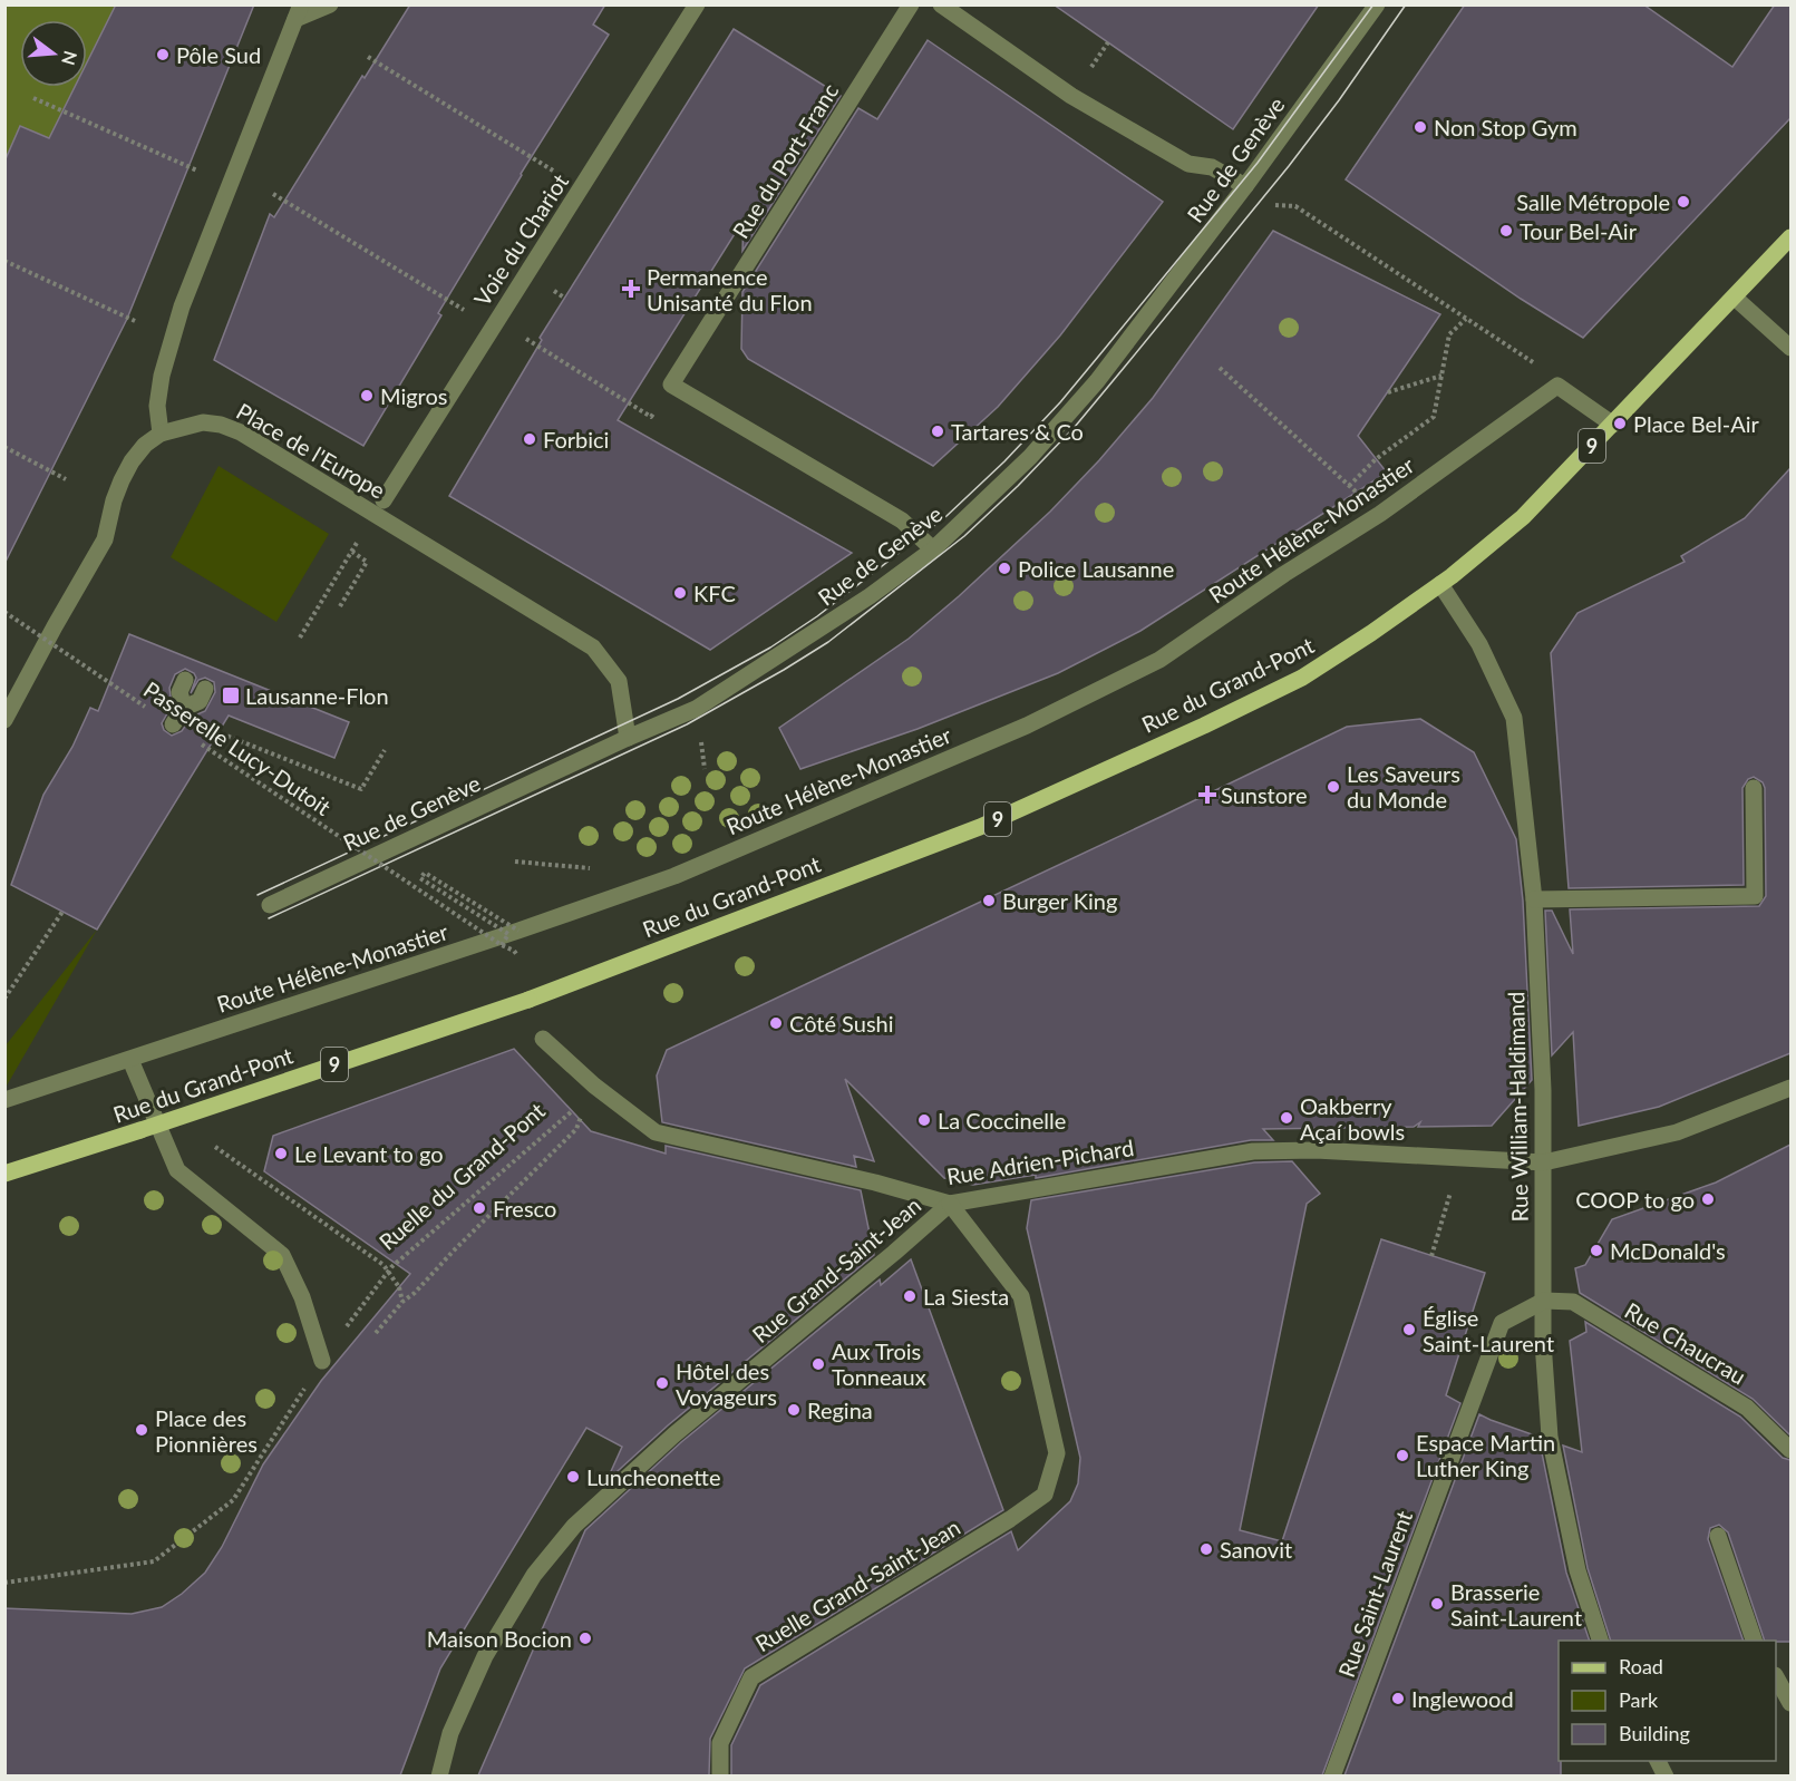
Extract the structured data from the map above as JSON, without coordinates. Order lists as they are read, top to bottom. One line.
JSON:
{"streets":{"main road":["9","Rue du Grand-Pont"],"street":["Rue de Genève","Rue du Port-Franc","Voie du Chariot","Place de l'Europe","Route Hélène-Monastier","Rue William-Haldimand","Rue Adrien-Pichard","Rue Grand-Saint-Jean","Rue Chaucrau","Ruelle Grand-Saint-Jean","Rue Saint-Laurent"],"path":["Passerelle Lucy-Dutoit","Ruelle du Grand-Pont"]},"crossings":[["Rue de Genève","Place de l'Europe"],["9","Route Hélène-Monastier"],["9","Rue du Grand-Pont"],["9","Rue William-Haldimand"],["Rue du Grand-Pont","Rue William-Haldimand"],["Rue William-Haldimand","Rue Adrien-Pichard"],["Rue William-Haldimand","Rue Chaucrau"],["Rue William-Haldimand","Rue Saint-Laurent"],["Rue Adrien-Pichard","Ruelle du Grand-Pont"],["Rue Adrien-Pichard","Rue Grand-Saint-Jean"],["Rue Adrien-Pichard","Ruelle Grand-Saint-Jean"],["Rue Grand-Saint-Jean","Ruelle Grand-Saint-Jean"],["Rue Chaucrau","Rue Saint-Laurent"]],"places":{"other":["Pôle Sud","Non Stop Gym","Salle Métropole","Tour Bel-Air","Migros","Place Bel-Air","Tartares & Co","Forbici","Police Lausanne","KFC","Les Saveurs du Monde","Burger King","Côté Sushi","Oakberry Açaí bowls","La Coccinelle","Le Levant to go","COOP to go","Fresco","McDonald's","La Siesta","Église Saint-Laurent","Aux Trois Tonneaux","Hôtel des Voyageurs","Regina","Place des Pionnières","Espace Martin Luther King","Luncheonette","Sanovit","Brasserie Saint-Laurent","Maison Bocion","Inglewood"],"health":["Permanence Unisanté du Flon","Sunstore"],"transit":["Lausanne-Flon"]},"legend":["Road","Park","Building"],"north":"right"}
